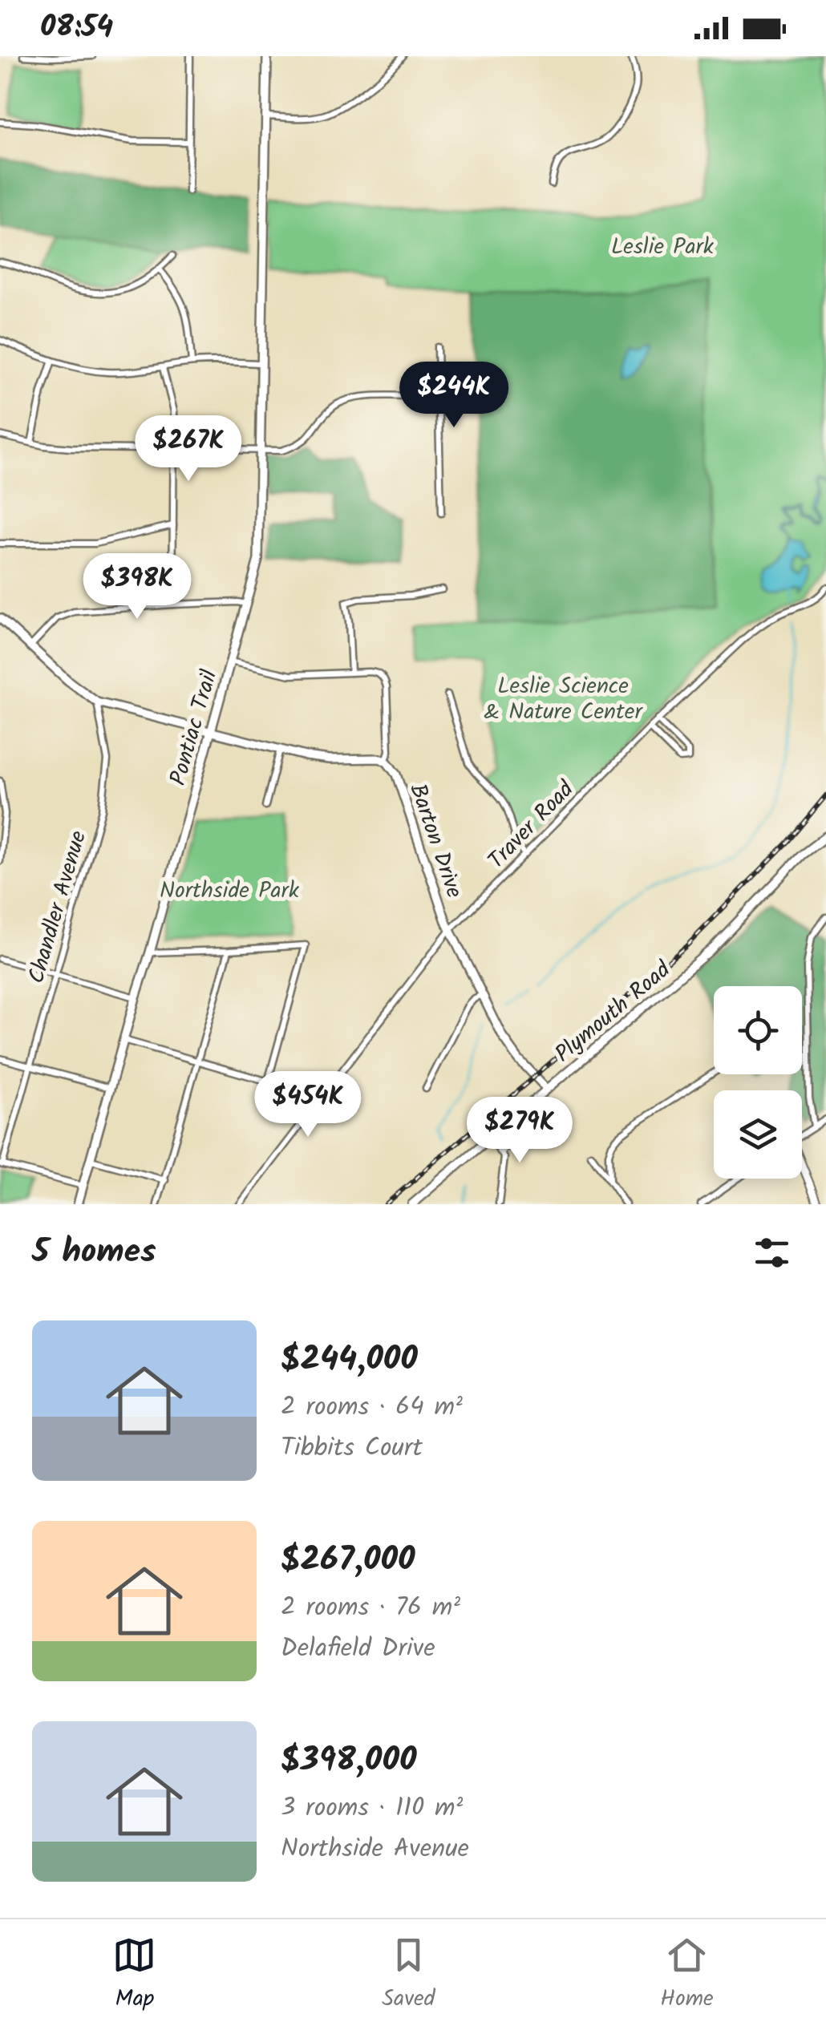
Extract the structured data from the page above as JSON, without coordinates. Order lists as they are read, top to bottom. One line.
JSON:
{"streets":{"main road":["Pontiac Trail","Barton Drive","Plymouth Road"],"street":["Traver Road","Chandler Avenue"]},"crossings":[["Traver Road","Barton Drive"],["Barton Drive","Plymouth Road"]],"parks":["Leslie Park","Leslie Science & Nature Center","Northside Park"],"page":{"status":"08:54","price":["$244K","$267K","$398K","$454K","$279K"],"heading":"5 homes","list":[{"name":"$244,000","note":"2 rooms · 64 m² · Tibbits Court"},{"name":"$267,000","note":"2 rooms · 76 m² · Delafield Drive"},{"name":"$398,000","note":"3 rooms · 110 m² · Northside Avenue"}],"tabs":["Map","Saved","Home"]}}
